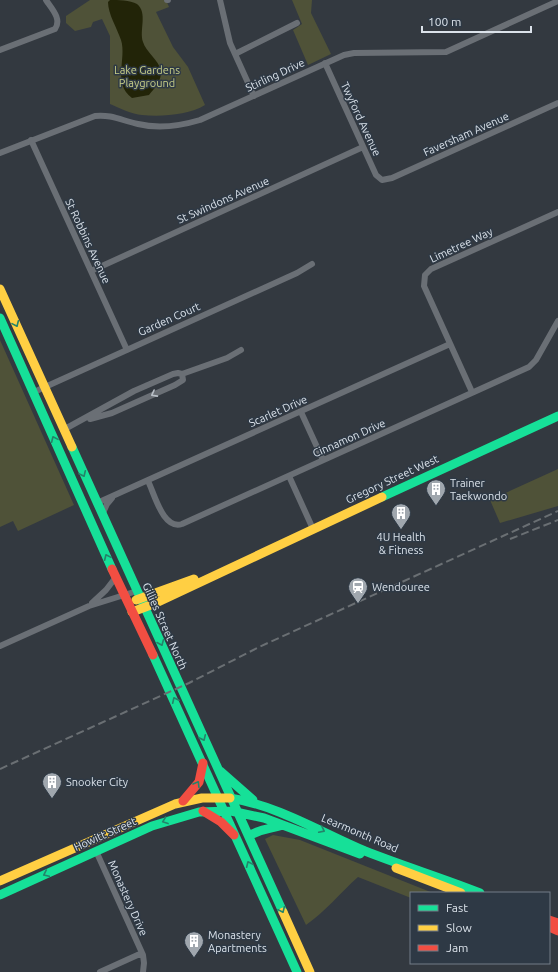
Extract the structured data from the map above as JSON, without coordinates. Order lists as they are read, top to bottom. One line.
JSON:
{"streets":{"main road":["Gregory Street West","Gillies Street North","Learmonth Road","Howitt Street"],"street":["Stirling Drive","Twyford Avenue","Faversham Avenue","St Swindons Avenue","St Robbins Avenue","Limetree Way","Garden Court","Scarlet Drive","Cinnamon Drive","Monastery Drive"]},"crossings":[["Stirling Drive","Twyford Avenue"],["Stirling Drive","St Robbins Avenue"],["Twyford Avenue","Faversham Avenue"],["Twyford Avenue","St Swindons Avenue"],["St Swindons Avenue","St Robbins Avenue"],["St Robbins Avenue","Garden Court"],["Limetree Way","Scarlet Drive"],["Limetree Way","Cinnamon Drive"],["Garden Court","Gillies Street North"],["Scarlet Drive","Cinnamon Drive"],["Scarlet Drive","Gillies Street North"],["Gregory Street West","Gillies Street North"],["Gillies Street North","Learmonth Road"],["Gillies Street North","Howitt Street"],["Learmonth Road","Howitt Street"],["Howitt Street","Monastery Drive"]],"parks":["Lake Gardens Playground"],"places":{"building":["Trainer Taekwondo","4U Health & Fitness","Snooker City","Monastery Apartments"],"station":["Wendouree"]},"legend":["Fast","Slow","Jam"],"scale_bar":"100 m"}
